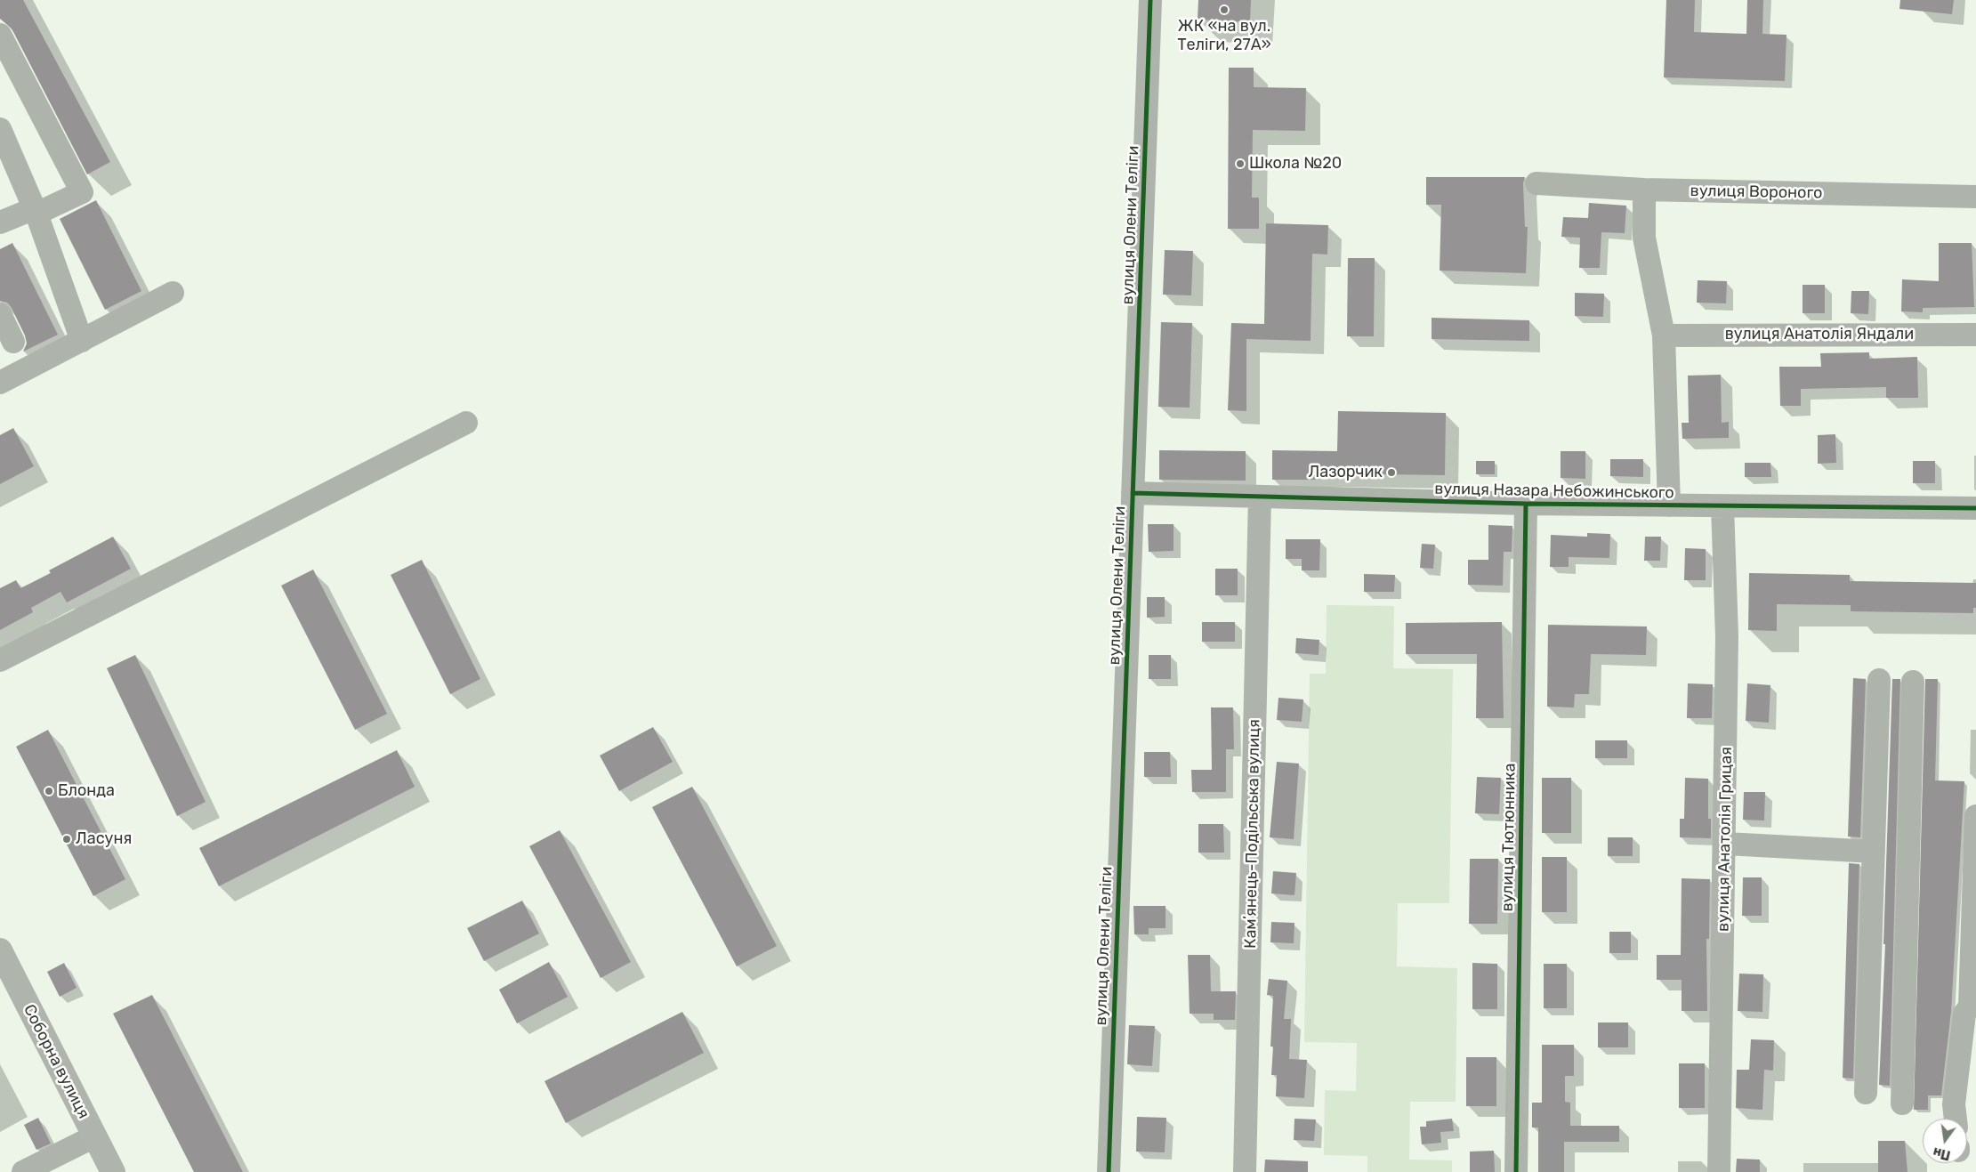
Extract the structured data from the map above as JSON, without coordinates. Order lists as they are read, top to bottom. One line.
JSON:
{"streets":{"main road":["Соборна вулиця"],"street":["вулиця Вороного","вулиця Олени Теліги","вулиця Анатолія Яндали","вулиця Назара Небожинського","Камʼянець-Подільська вулиця","вулиця Тютюнника","вулиця Анатолія Грицая"]},"crossings":[["вулиця Олени Теліги","вулиця Назара Небожинського"],["вулиця Назара Небожинського","Камʼянець-Подільська вулиця"],["вулиця Назара Небожинського","вулиця Тютюнника"],["вулиця Назара Небожинського","вулиця Анатолія Грицая"]],"places":["ЖК «на вул. Теліги, 27А»","Школа №20","Лазорчик","Блонда","Ласуня"],"north":"bottom"}
